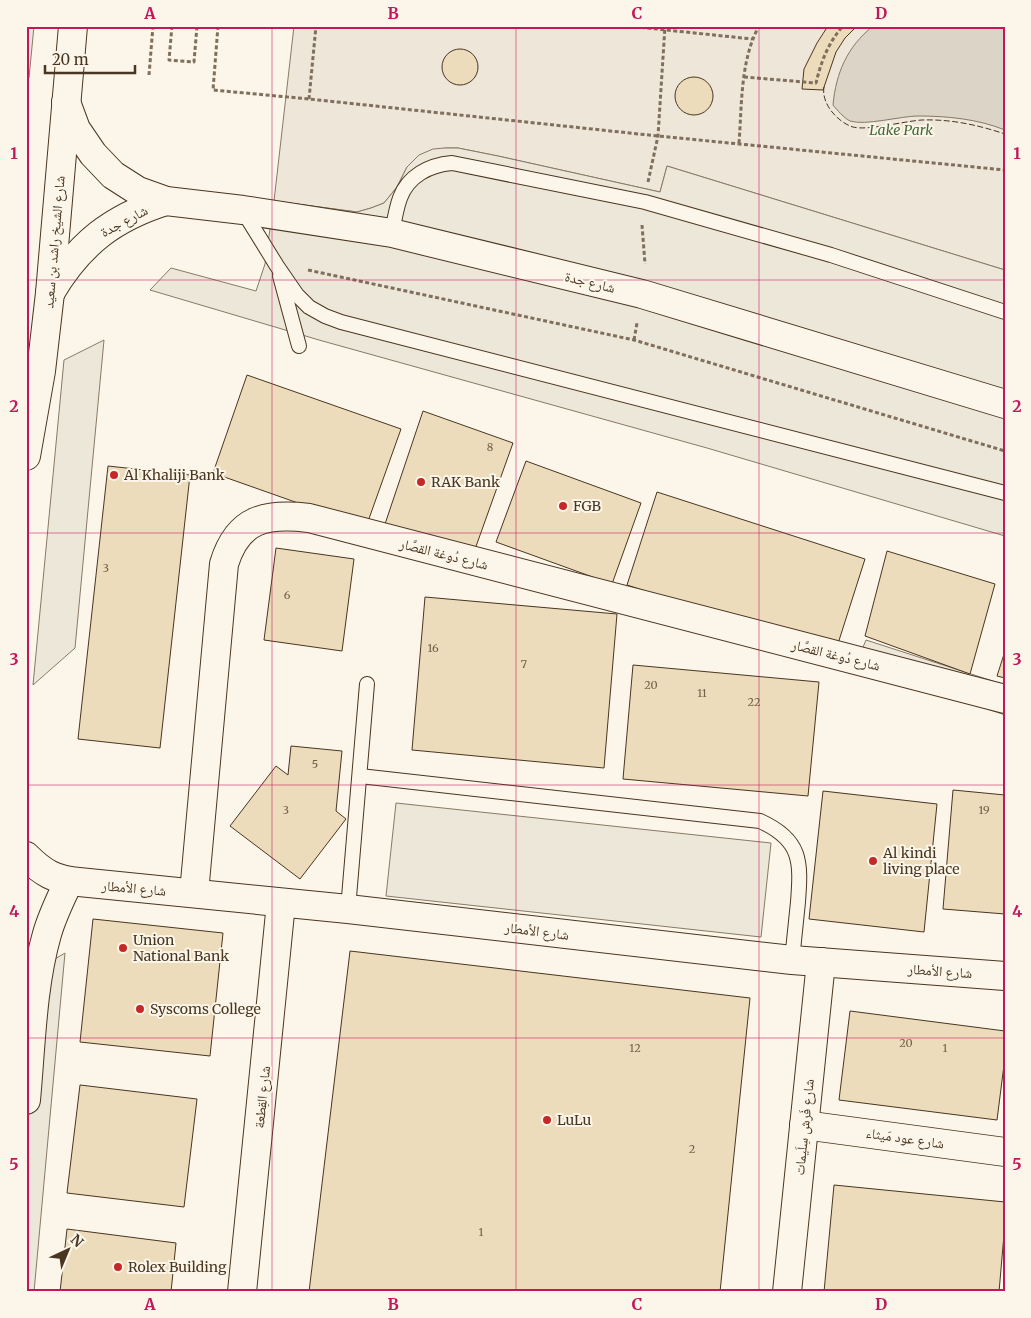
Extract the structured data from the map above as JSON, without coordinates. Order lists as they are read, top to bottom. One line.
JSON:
{"streets":{"street":["شارع جدة","شارع الشيخ راشد بن سعيد","شارع دُوغة القصَّار","شارع الأمطار","شارع القِطعة","شارع فَرش سِلَيمات","شارع عود مَيثاء"]},"crossings":[["شارع جدة","شارع الشيخ راشد بن سعيد"],["شارع دُوغة القصَّار","شارع الأمطار"],["شارع الأمطار","شارع القِطعة"],["شارع الأمطار","شارع فَرش سِلَيمات"],["شارع فَرش سِلَيمات","شارع عود مَيثاء"]],"parks":["Lake Park"],"places":["Al Khaliji Bank","RAK Bank","FGB","Al kindi living place","Union National Bank","Syscoms College","LuLu","Rolex Building"],"house_numbers":["8","3","6","16","7","20","11","22","5","3","19","20","12","1","2","1"],"scale_bar":"20 m","north":"top right","grid":{"columns":["A","B","C","D"],"rows":["1","2","3","4","5"]}}
